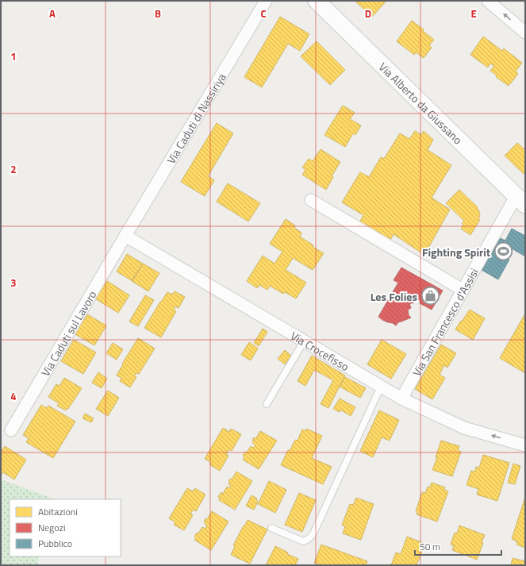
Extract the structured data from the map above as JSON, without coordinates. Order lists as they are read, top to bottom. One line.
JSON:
{"streets":{"street":["Via Alberto da Giussano","Via Caduti di Nassiriya","Via San Francesco d'Assisi","Via Caduti sul Lavoro","Via Crocefisso"]},"crossings":[["Via Alberto da Giussano","Via San Francesco d'Assisi"],["Via Caduti di Nassiriya","Via Caduti sul Lavoro"],["Via Caduti di Nassiriya","Via Crocefisso"],["Via San Francesco d'Assisi","Via Crocefisso"],["Via Caduti sul Lavoro","Via Crocefisso"]],"places":{"sports":["Fighting Spirit"],"shop":["Les Folies"]},"legend":["Abitazioni","Negozi","Pubblico"],"scale_bar":"50 m","grid":{"columns":["A","B","C","D","E"],"rows":["1","2","3","4"]}}
